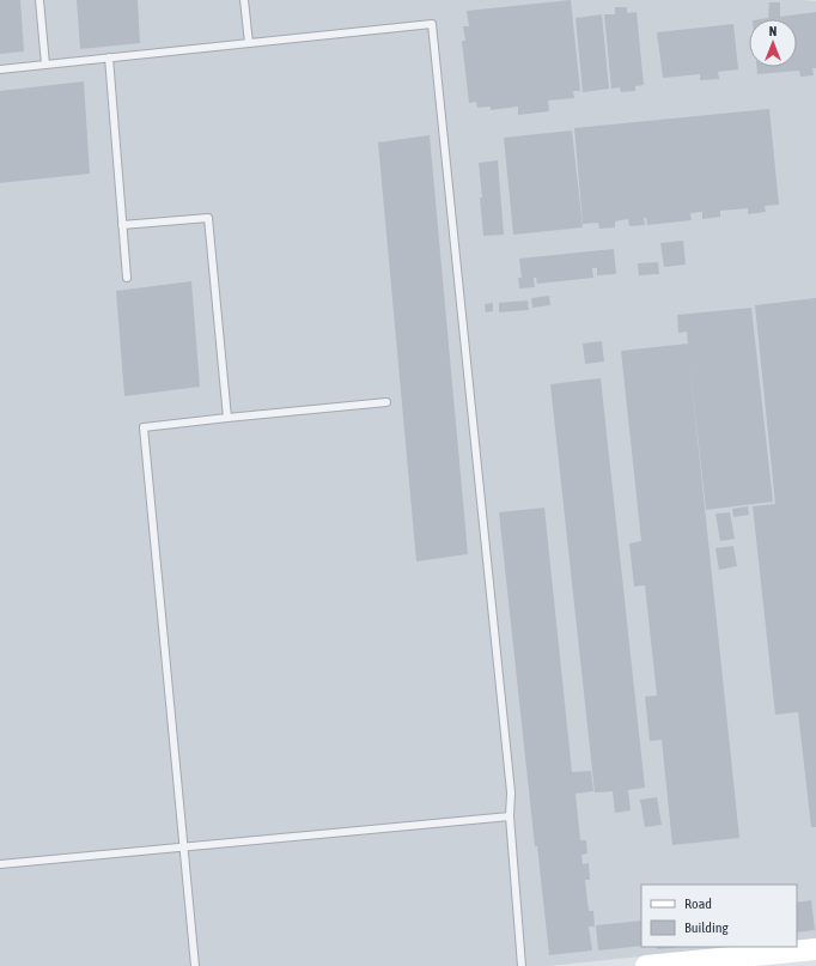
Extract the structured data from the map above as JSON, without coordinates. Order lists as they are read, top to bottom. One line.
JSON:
{"legend":["Road","Building"],"north":"top"}
